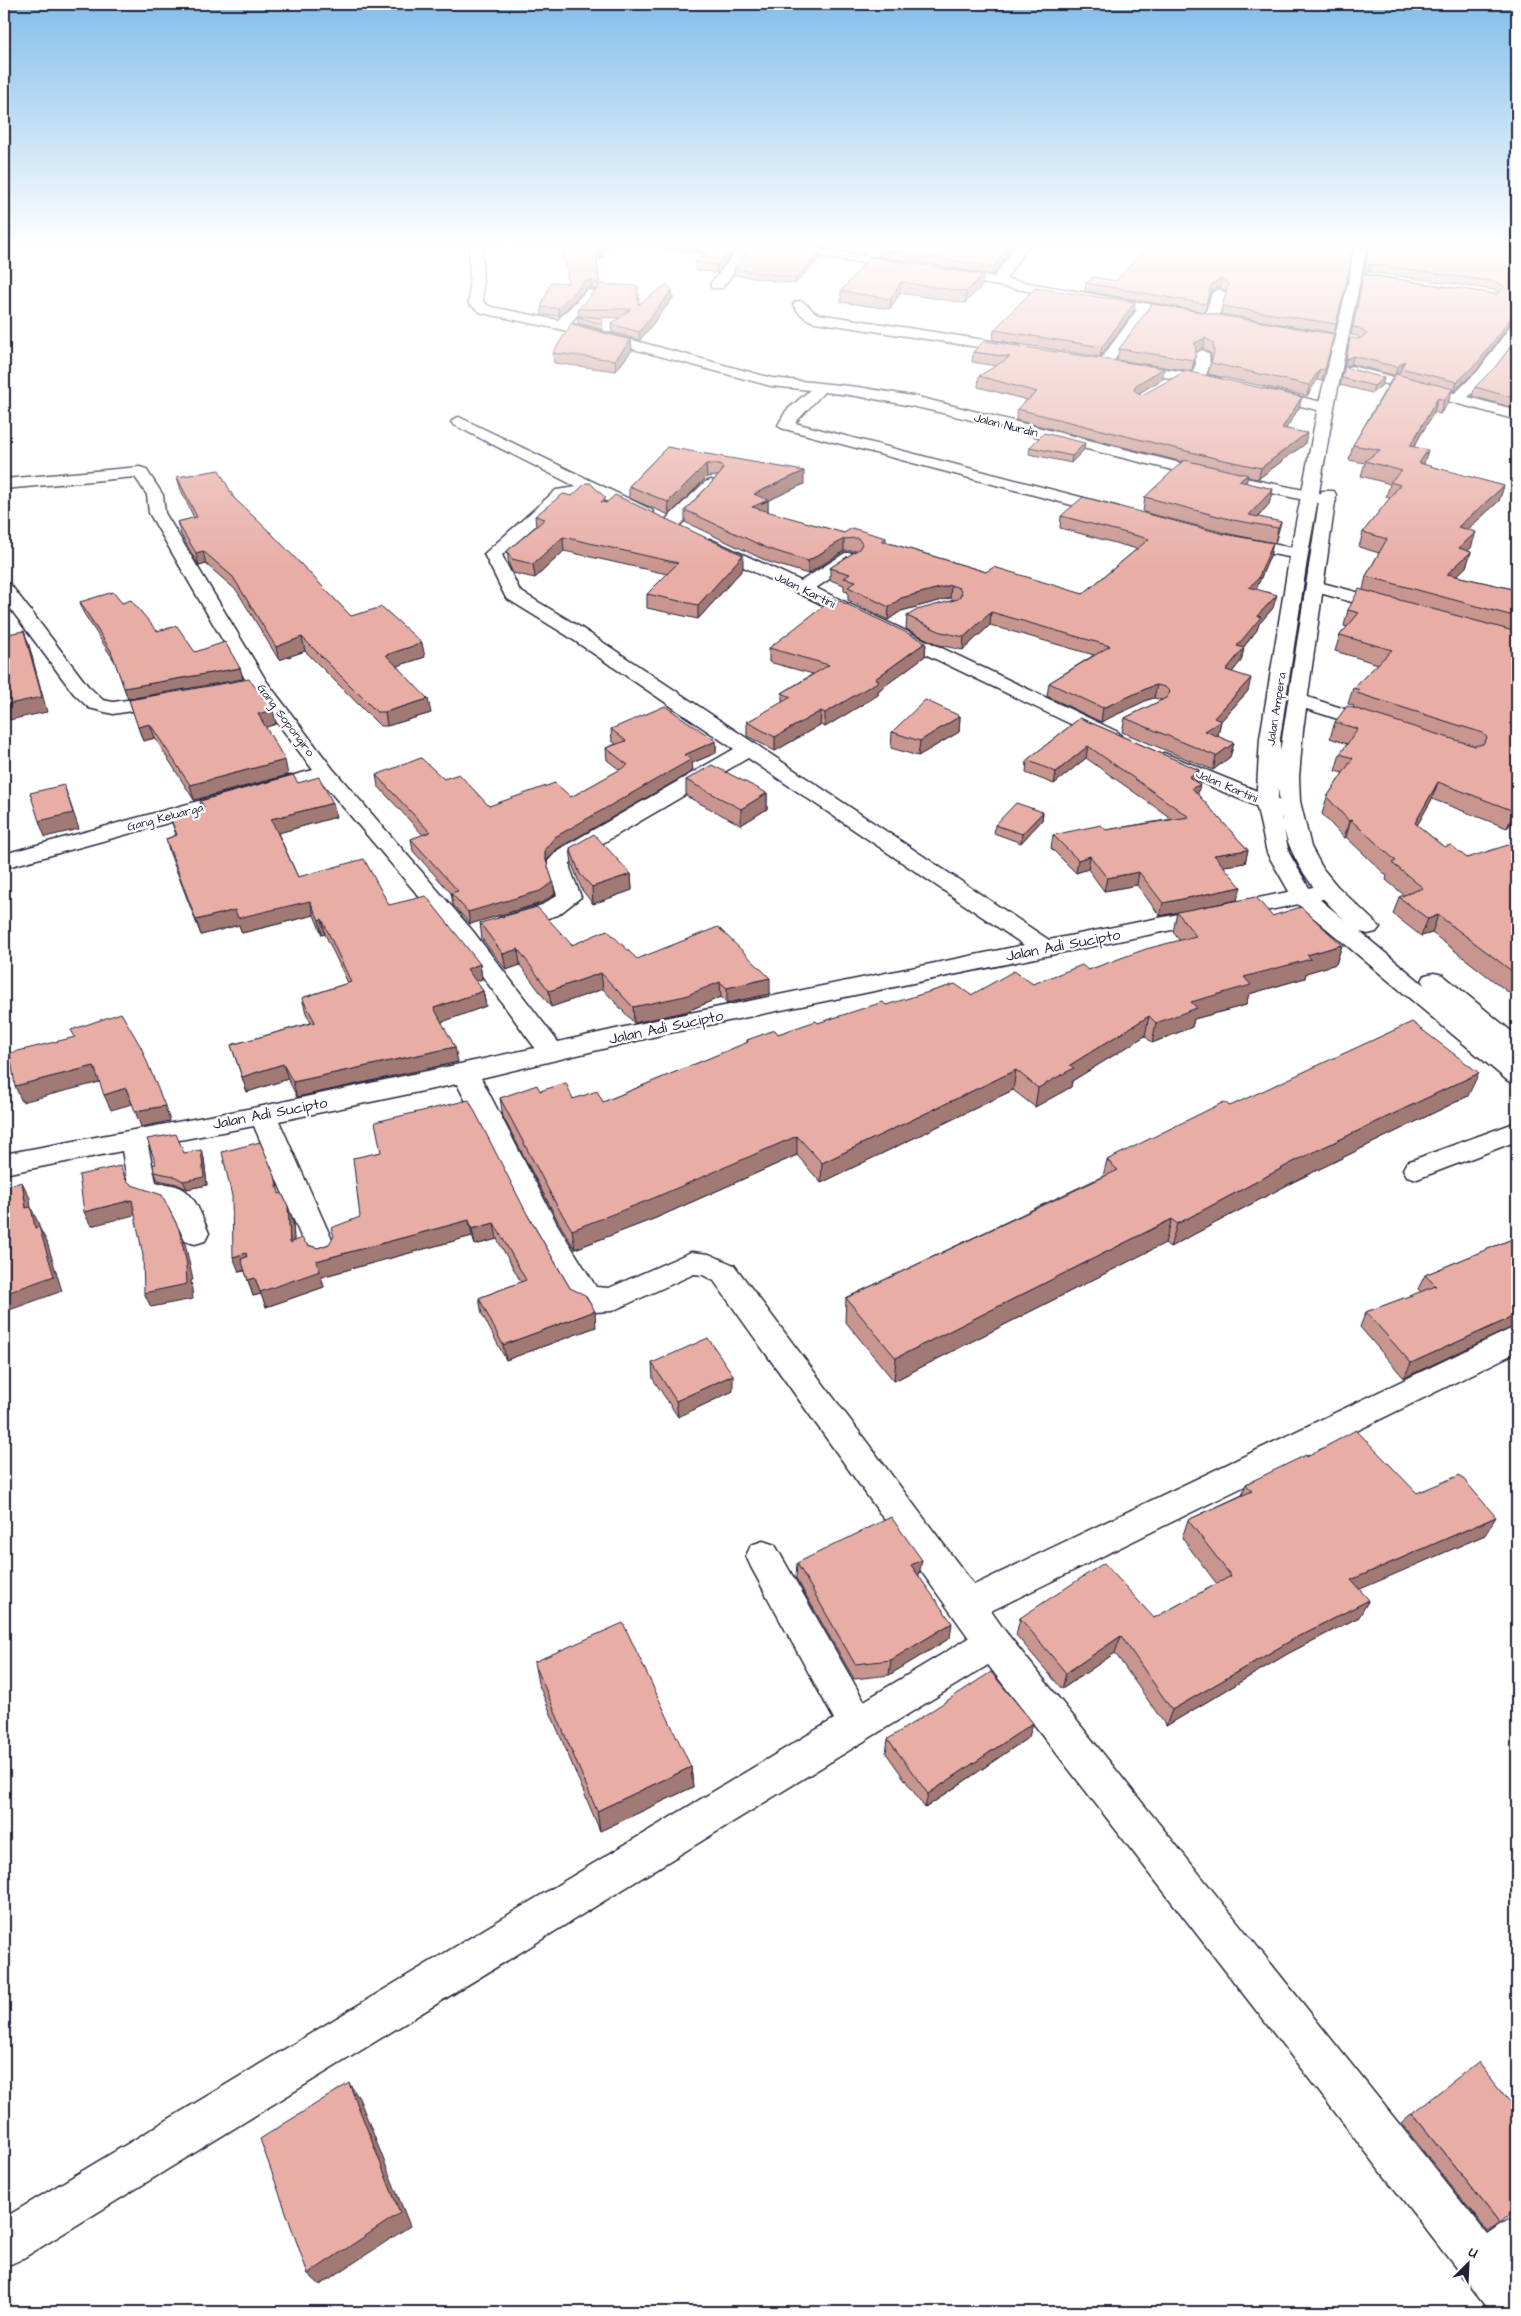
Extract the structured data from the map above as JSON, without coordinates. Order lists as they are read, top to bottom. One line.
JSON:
{"streets":{"street":["Jalan Nurdin","Jalan Kartini","Jalan Ampera","Gang Sopongiro","Gang Keluarga","Jalan Adi Sucipto"]},"crossings":[["Jalan Nurdin","Jalan Ampera"],["Jalan Kartini","Jalan Ampera"],["Jalan Ampera","Jalan Adi Sucipto"],["Gang Sopongiro","Gang Keluarga"],["Gang Sopongiro","Jalan Adi Sucipto"]],"north":"top right"}
